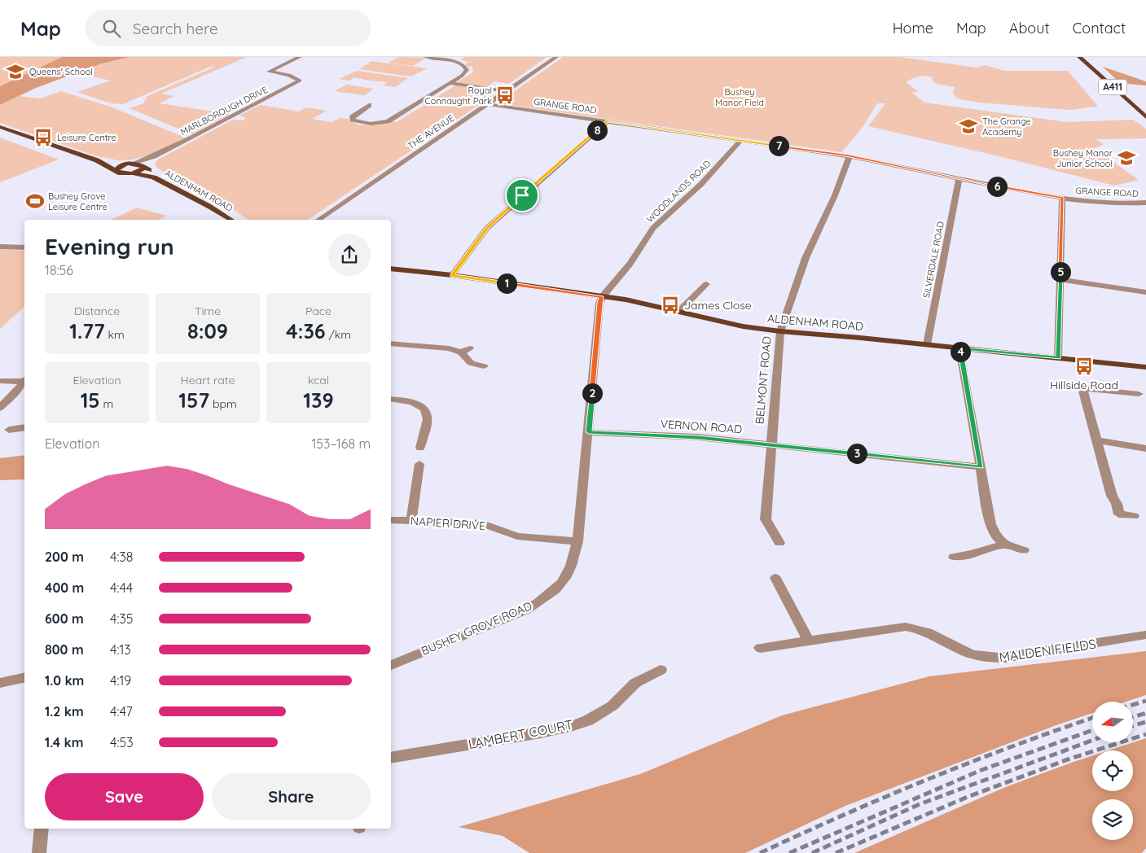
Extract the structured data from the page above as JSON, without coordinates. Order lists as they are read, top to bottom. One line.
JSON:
{"streets":{"main road":["A411","ALDENHAM ROAD"],"street":["GRANGE ROAD","MARLBOROUGH DRIVE","THE AVENUE","WOODLANDS ROAD","SILVERDALE ROAD","BELMONT ROAD","VERNON ROAD","NAPIER DRIVE","BUSHEY GROVE ROAD","MALDEN FIELDS","LAMBERT COURT"]},"crossings":[["GRANGE ROAD","THE AVENUE"],["GRANGE ROAD","WOODLANDS ROAD"],["GRANGE ROAD","SILVERDALE ROAD"],["GRANGE ROAD","BELMONT ROAD"],["MARLBOROUGH DRIVE","ALDENHAM ROAD"],["ALDENHAM ROAD","WOODLANDS ROAD"],["ALDENHAM ROAD","SILVERDALE ROAD"],["ALDENHAM ROAD","BELMONT ROAD"],["ALDENHAM ROAD","BUSHEY GROVE ROAD"],["WOODLANDS ROAD","BUSHEY GROVE ROAD"],["BELMONT ROAD","VERNON ROAD"],["VERNON ROAD","BUSHEY GROVE ROAD"],["NAPIER DRIVE","BUSHEY GROVE ROAD"]],"parks":["Bushey Manor Field"],"places":{"school or university":["Queens' School","The Grange Academy","Bushey Manor Junior School"],"bus stop":["Royal Connaught Park","Leisure Centre","James Close","Hillside Road"],"sports":["Bushey Grove Leisure Centre"]},"north":"left","page":{"header":"Map","search":"Search here","nav":["Home","Map","About","Contact"],"pins":["8","7","6","5","1","4","2","3"],"heading":["Evening run","18:56"],"stats":[["Distance","1.77 km"],["Time","8:09"],["Pace","4:36 /km"],["Elevation","15 m"],["Heart rate","157 bpm"],["kcal","139"]],"chart":["Elevation","153–168 m"],"list":[{"name":"200 m","note":"4:38"},{"name":"400 m","note":"4:44"},{"name":"600 m","note":"4:35"},{"name":"800 m","note":"4:13"},{"name":"1.0 km","note":"4:19"},{"name":"1.2 km","note":"4:47"},{"name":"1.4 km","note":"4:53"}],"buttons":["Save","Share"]}}
